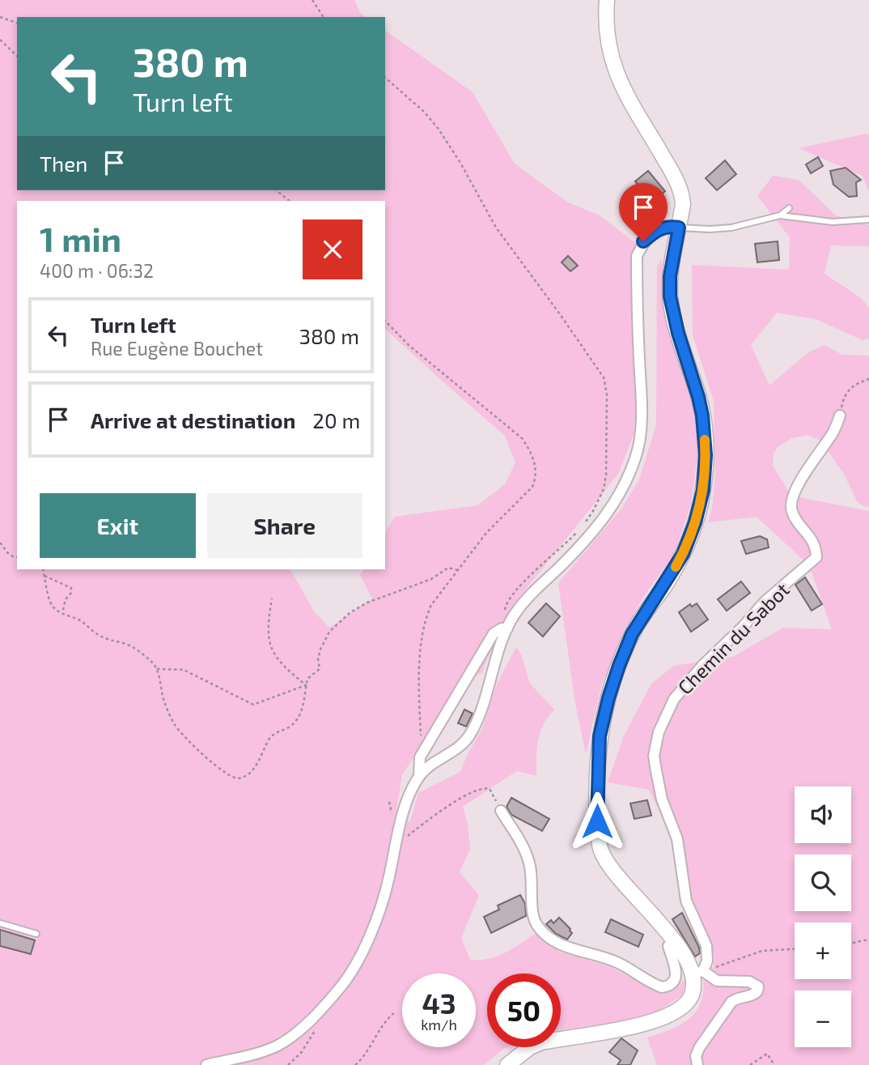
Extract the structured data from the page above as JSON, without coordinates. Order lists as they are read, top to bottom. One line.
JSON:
{"streets":{"street":["Chemin du Sabot"]},"page":{"turn":["380 m","Turn left"],"then":"Then","heading":["1 min","400 m · 06:32"],"list":[{"name":"Turn left","note":"Rue Eugène Bouchet","value":"380 m"},{"name":"Arrive at destination","value":"20 m"}],"buttons":["Exit","Share"],"map_buttons":["+","−"],"speed":"43 km/h","limit":"50"}}
